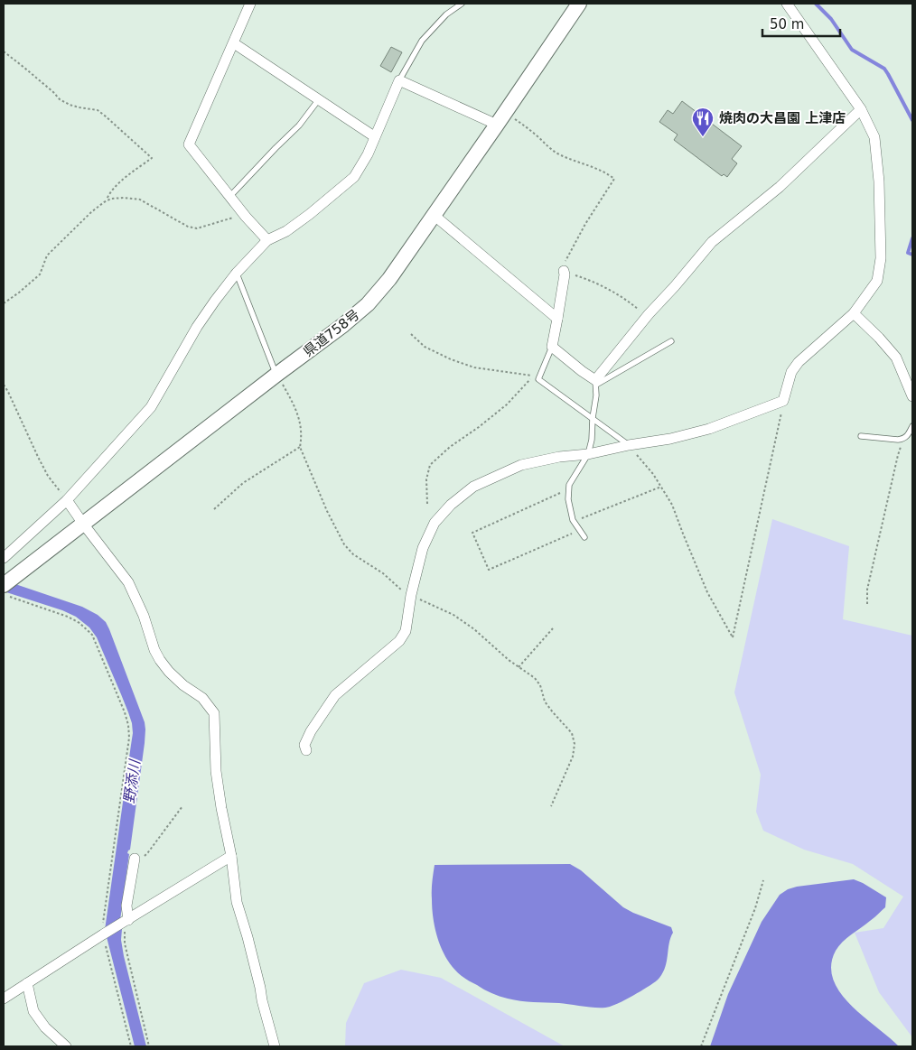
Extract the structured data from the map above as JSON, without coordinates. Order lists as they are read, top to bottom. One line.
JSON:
{"streets":{"main road":["県道758号"]},"water":["野添川"],"places":{"restaurant":["焼肉の大昌園 上津店"]},"scale_bar":"50 m"}
